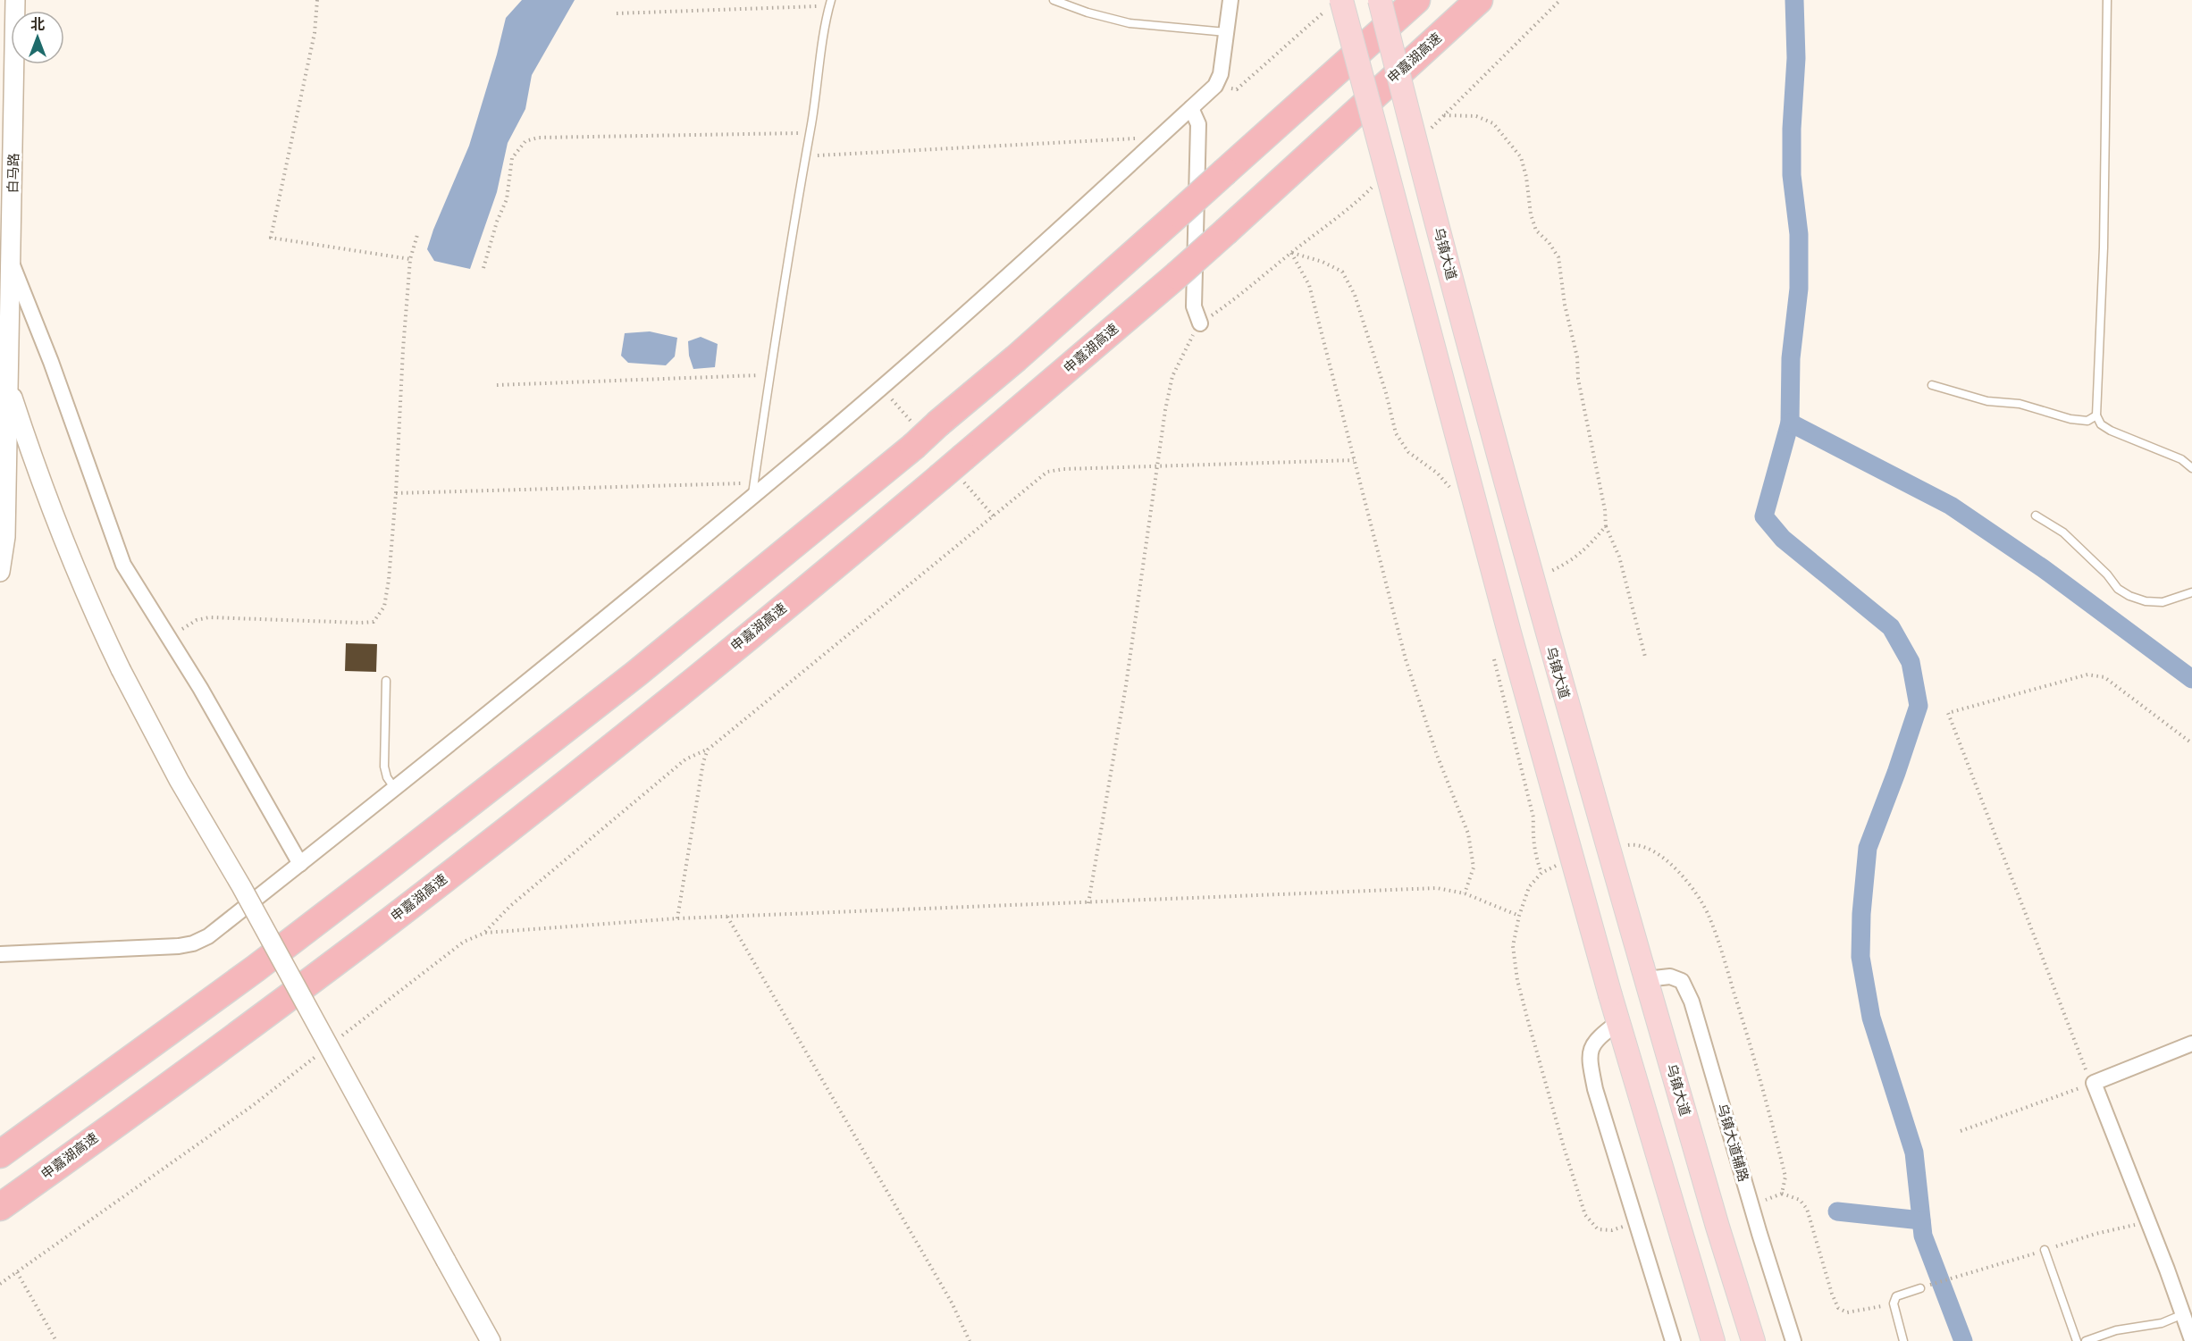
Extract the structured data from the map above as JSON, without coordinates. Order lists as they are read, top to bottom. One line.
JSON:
{"streets":{"highway":["申嘉湖高速"],"main road":["乌镇大道"],"street":["白马路","乌镇大道辅路"]},"crossings":[["乌镇大道","乌镇大道辅路"]],"north":"top"}
